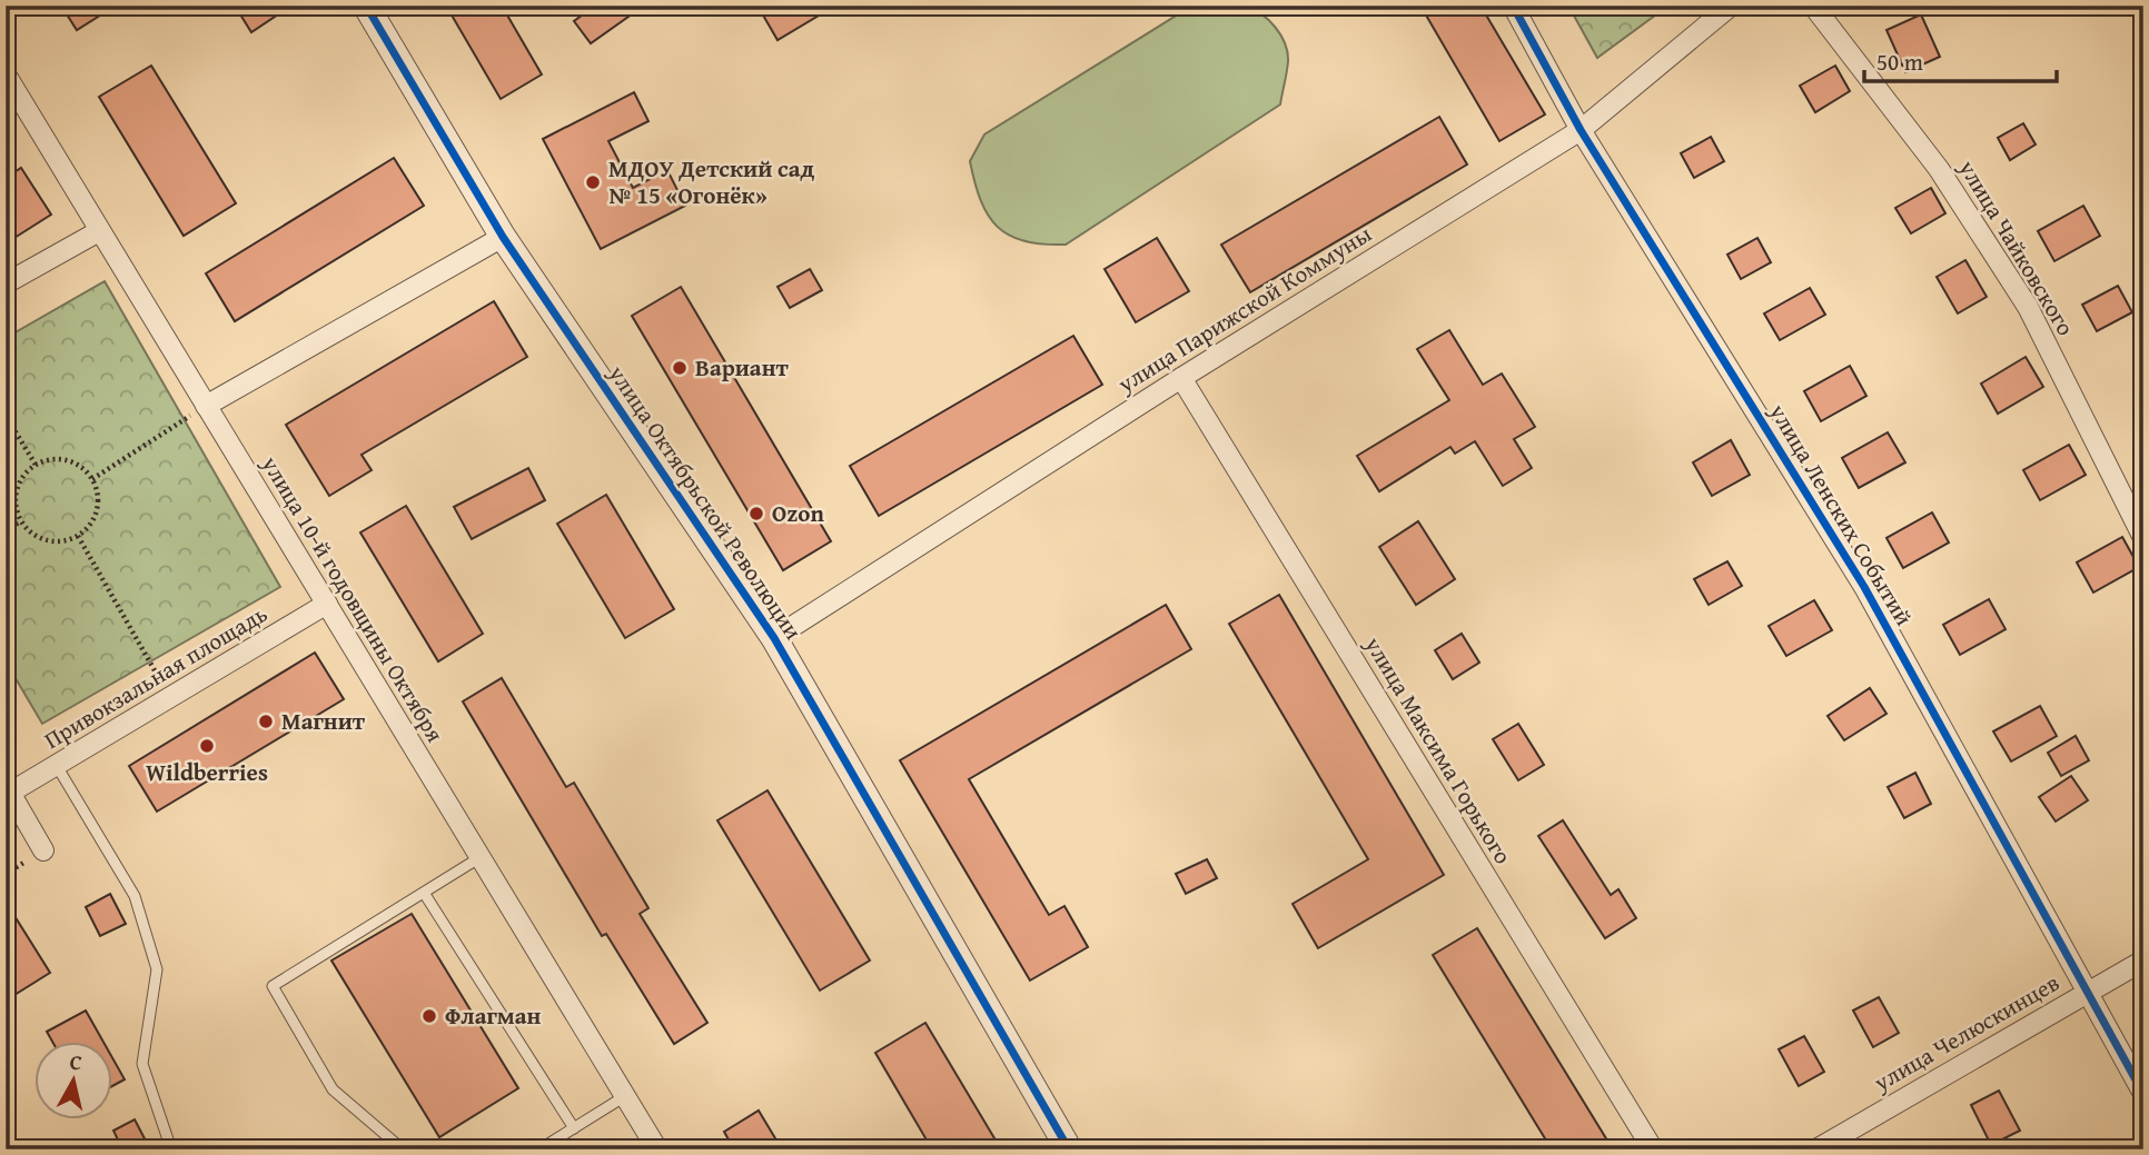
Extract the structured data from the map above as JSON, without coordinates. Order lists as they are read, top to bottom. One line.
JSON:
{"streets":{"street":["улица Чайковского","улица Парижской Коммуны","улица Октябрьской Революции","улица Ленских Событий","улица 10-й годовщины Октября","Привокзальная площадь","улица Максима Горького","улица Челюскинцев"]},"crossings":[["улица Парижской Коммуны","улица Октябрьской Революции"],["улица Парижской Коммуны","улица Ленских Событий"],["улица Парижской Коммуны","улица Максима Горького"],["улица Ленских Событий","улица Челюскинцев"],["улица 10-й годовщины Октября","Привокзальная площадь"]],"places":["МДОУ Детский сад № 15 «Огонёк»","Вариант","Ozon","Магнит","Wildberries","Флагман"],"scale_bar":"50 m","north":"top"}
